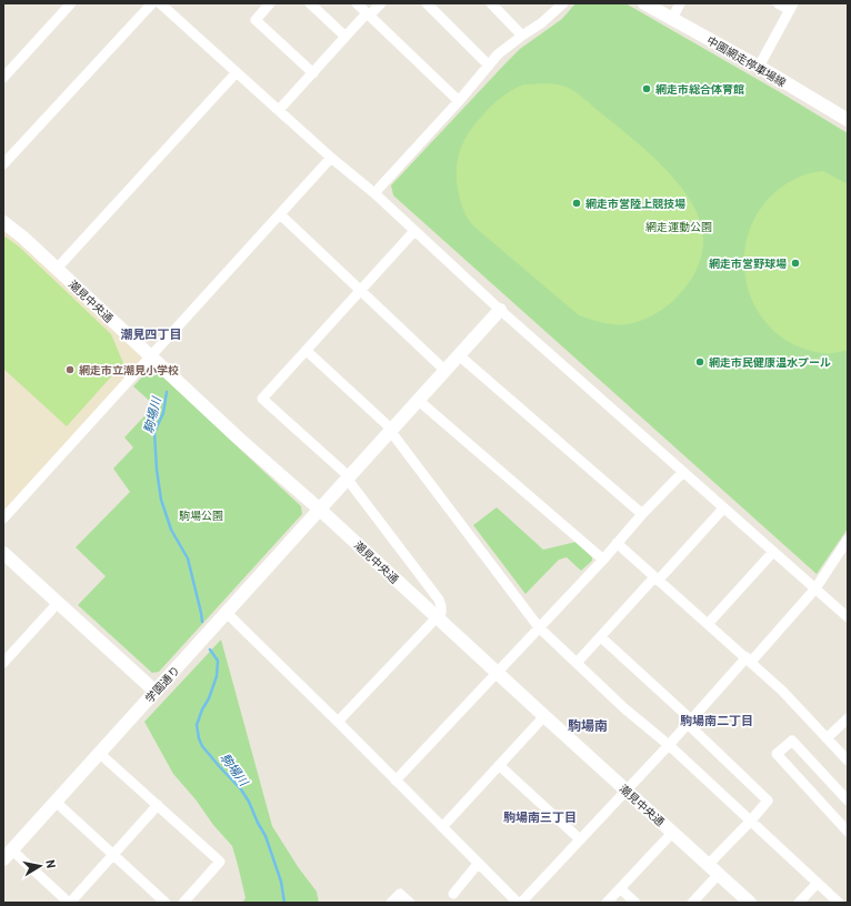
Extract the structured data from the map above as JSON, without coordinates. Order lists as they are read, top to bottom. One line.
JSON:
{"streets":{"street":["中園網走停車場線","潮見中央通","学園通り"]},"crossings":[["潮見中央通","学園通り"]],"districts":["潮見四丁目","駒場南二丁目","駒場南","駒場南三丁目"],"water":["駒場川"],"parks":["網走運動公園","駒場公園"],"places":["網走市総合体育館","網走市営陸上競技場","網走市営野球場","網走市民健康温水プール","網走市立潮見小学校"],"north":"right"}
